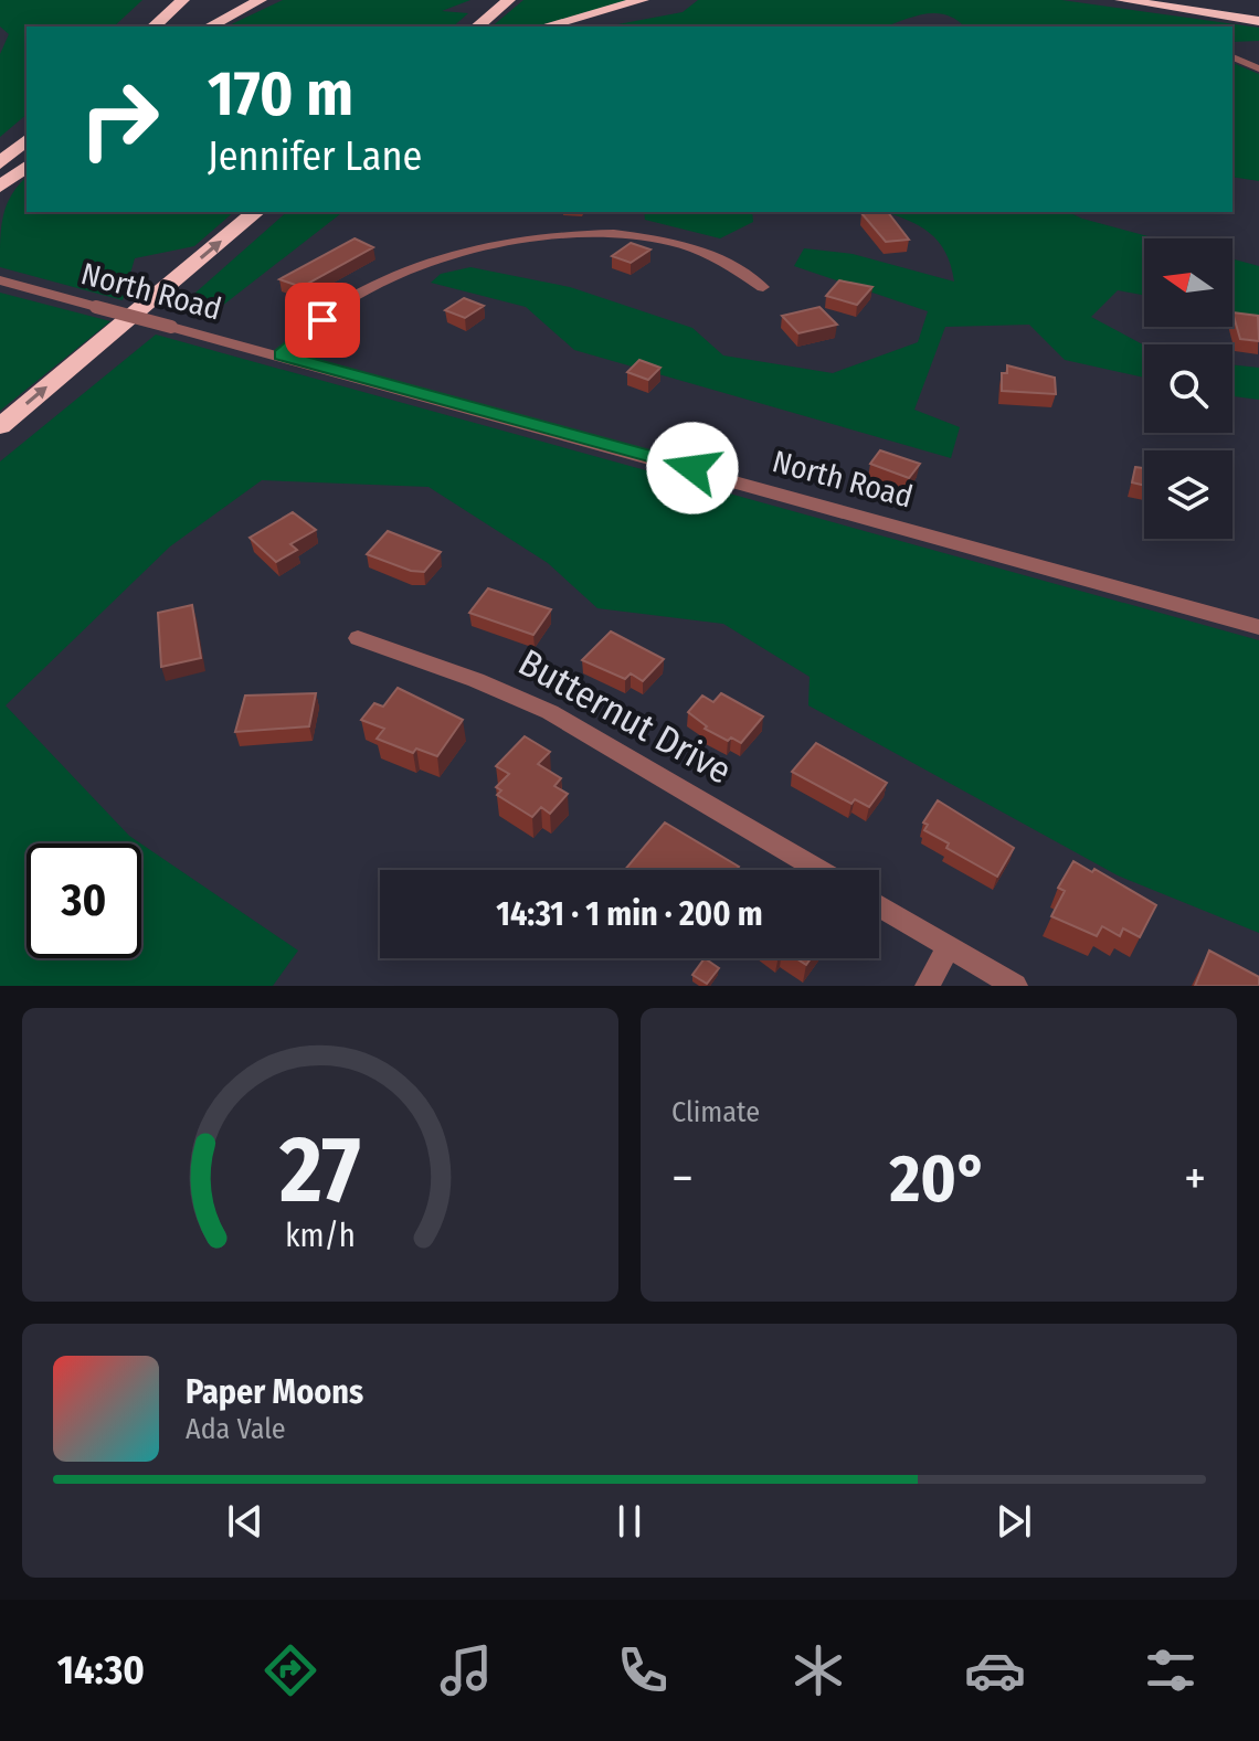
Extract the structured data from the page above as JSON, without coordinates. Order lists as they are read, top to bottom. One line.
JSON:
{"streets":{"street":["North Road","Butternut Drive"]},"north":"left","page":{"turn":["170 m","Jennifer Lane"],"limit":"30","trip":"14:31 · 1 min · 200 m","tile":"Climate","heat":["−","20°","+"],"song":["Paper Moons","Ada Vale"],"tabs":"14:30","gauge":["27","km/h"]}}
